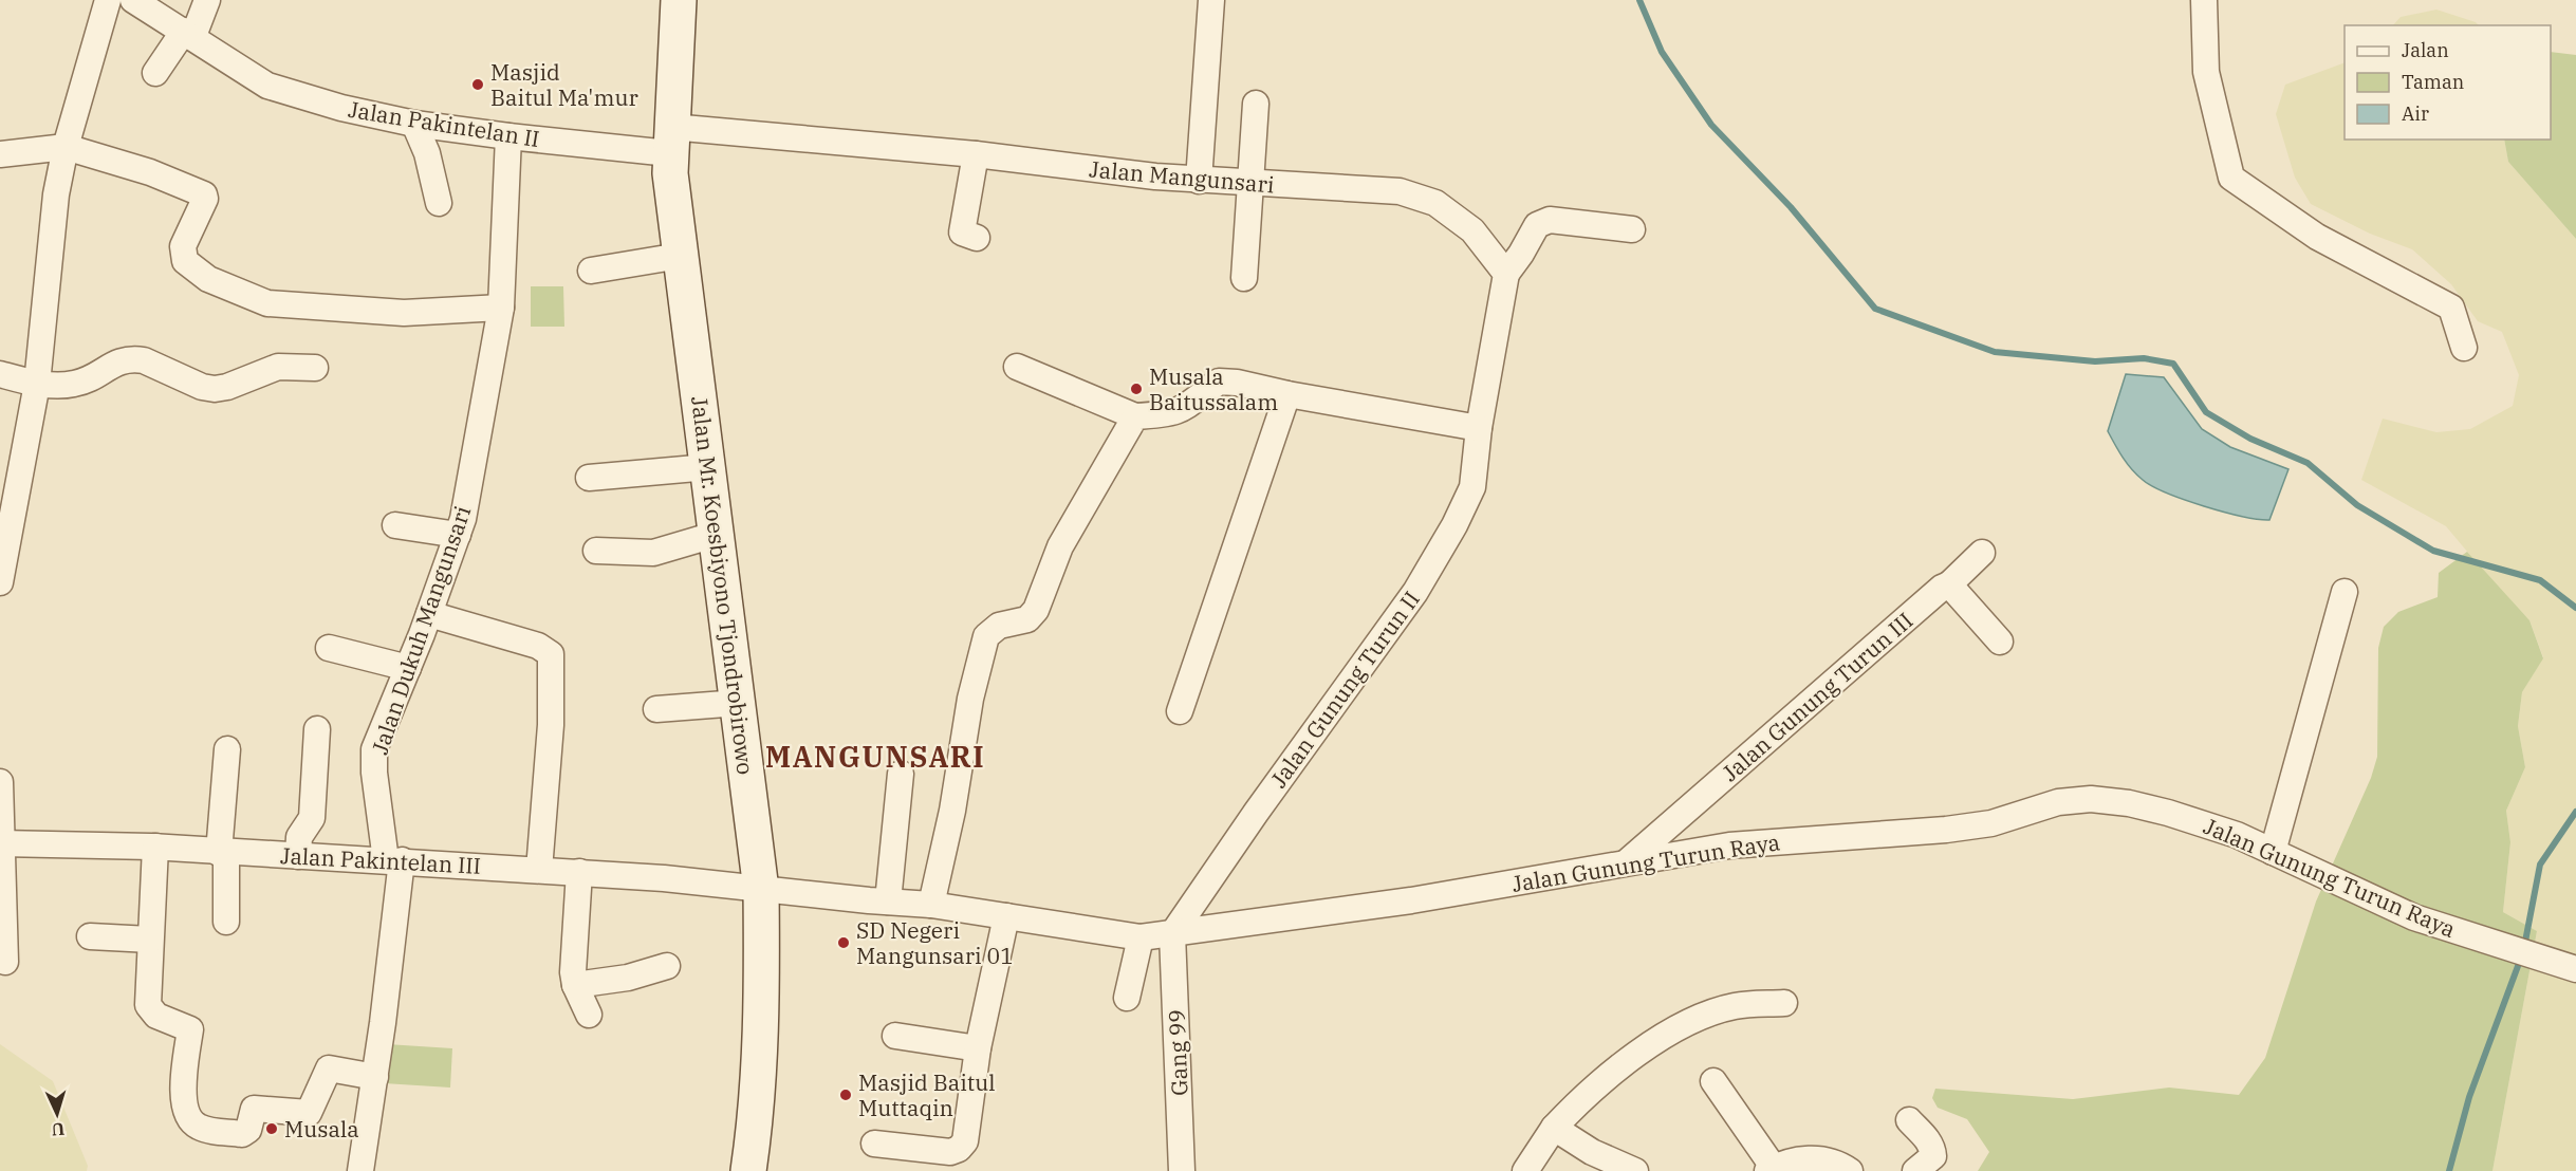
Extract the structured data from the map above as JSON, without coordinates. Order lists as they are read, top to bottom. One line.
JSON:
{"streets":{"main road":["Jalan Mr. Koesbiyono Tjondrobirowo"],"street":["Jalan Pakintelan II","Jalan Mangunsari","Jalan Dukuh Mangunsari","Jalan Gunung Turun II","Jalan Gunung Turun III","Jalan Pakintelan III","Jalan Gunung Turun Raya","Gang 99"]},"crossings":[["Jalan Pakintelan II","Jalan Mangunsari"],["Jalan Pakintelan II","Jalan Mr. Koesbiyono Tjondrobirowo"],["Jalan Pakintelan II","Jalan Dukuh Mangunsari"],["Jalan Mangunsari","Jalan Mr. Koesbiyono Tjondrobirowo"],["Jalan Mr. Koesbiyono Tjondrobirowo","Jalan Pakintelan III"],["Jalan Mr. Koesbiyono Tjondrobirowo","Jalan Gunung Turun Raya"],["Jalan Dukuh Mangunsari","Jalan Pakintelan III"],["Jalan Gunung Turun II","Jalan Gunung Turun Raya"],["Jalan Gunung Turun II","Gang 99"],["Jalan Gunung Turun III","Jalan Gunung Turun Raya"],["Jalan Pakintelan III","Jalan Gunung Turun Raya"],["Jalan Gunung Turun Raya","Gang 99"]],"districts":["MANGUNSARI"],"places":["Masjid Baitul Ma'mur","Musala Baitussalam","SD Negeri Mangunsari 01","Masjid Baitul Muttaqin","Musala"],"legend":["Jalan","Taman","Air"],"north":"bottom"}
